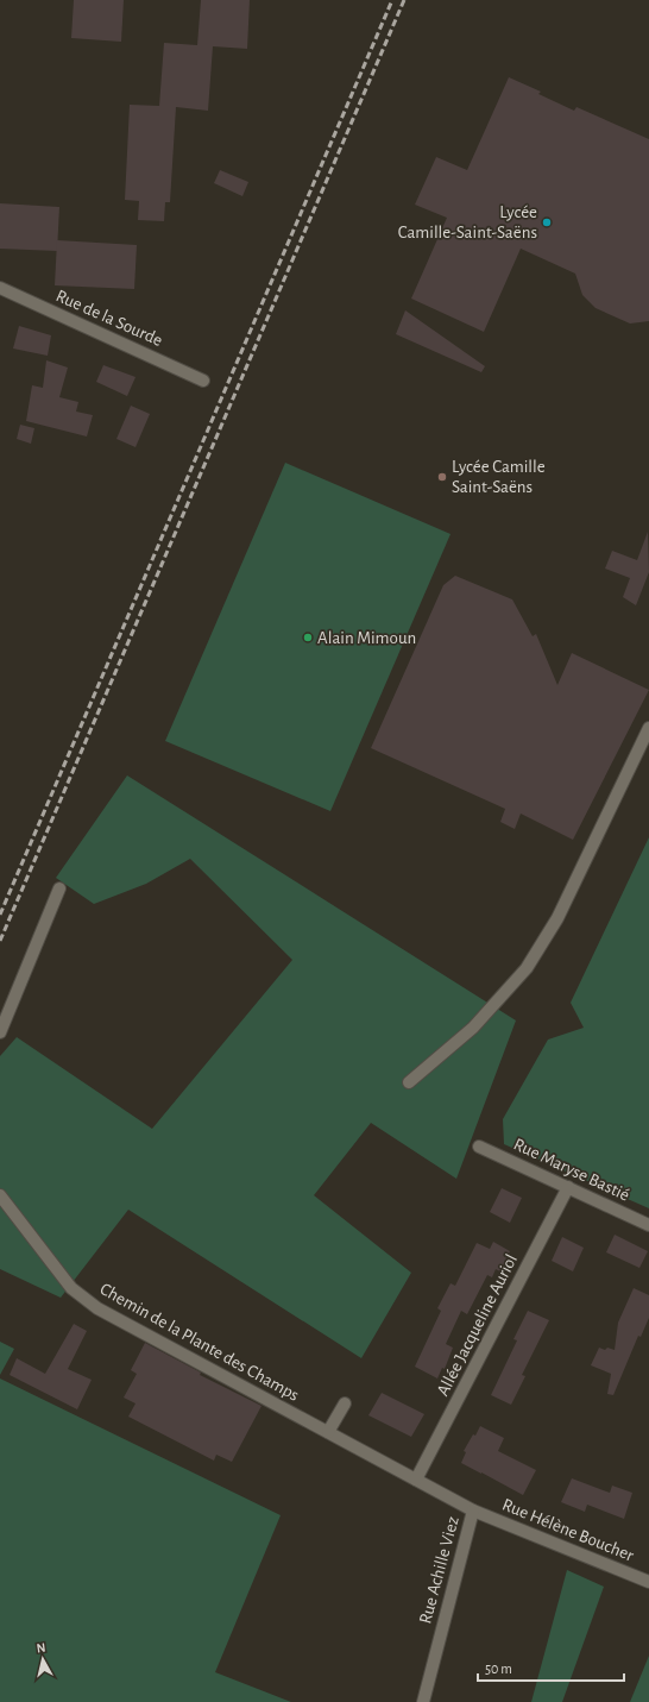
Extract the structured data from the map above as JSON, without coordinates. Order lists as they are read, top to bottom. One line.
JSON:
{"streets":{"street":["Rue de la Sourde","Rue Maryse Bastié","Allée Jacqueline Auriol","Chemin de la Plante des Champs","Rue Hélène Boucher","Rue Achille Viez"]},"crossings":[["Rue Maryse Bastié","Allée Jacqueline Auriol"],["Allée Jacqueline Auriol","Chemin de la Plante des Champs"],["Allée Jacqueline Auriol","Rue Achille Viez"],["Chemin de la Plante des Champs","Rue Achille Viez"],["Rue Hélène Boucher","Rue Achille Viez"]],"places":["Lycée Camille-Saint-Saëns","Lycée Camille Saint-Saëns","Alain Mimoun"],"scale_bar":"50 m","north":"top"}
